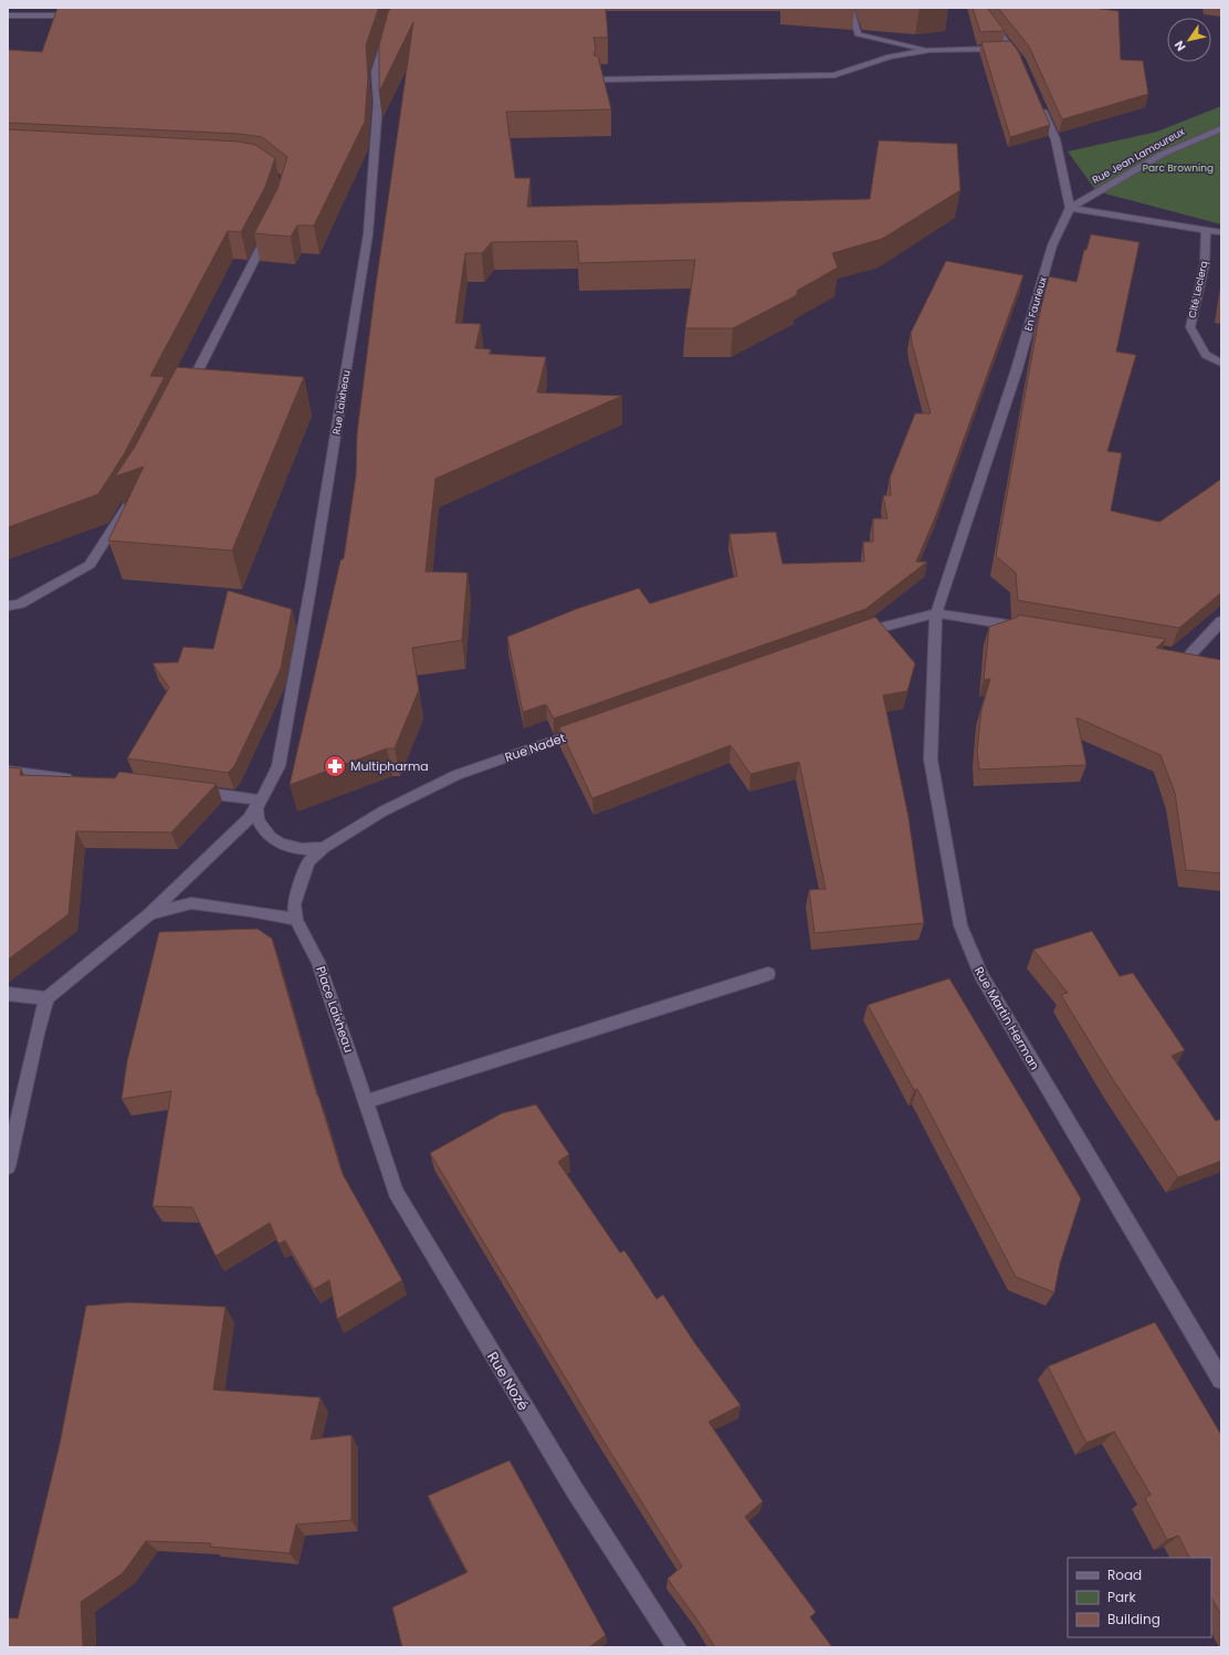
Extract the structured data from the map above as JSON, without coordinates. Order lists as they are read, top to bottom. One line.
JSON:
{"streets":{"street":["Rue Jean Lamoureux","Cité Leclerq","En Faurieux","Rue Laixheau","Rue Nadet","Place Laixheau","Rue Martin Herman","Rue Nozé"]},"crossings":[["Rue Jean Lamoureux","En Faurieux"],["En Faurieux","Rue Martin Herman"],["Rue Nadet","Place Laixheau"],["Place Laixheau","Rue Nozé"]],"parks":["Parc Browning"],"places":{"pharmacy":["Multipharma"]},"legend":["Road","Park","Building"],"north":"bottom left"}
